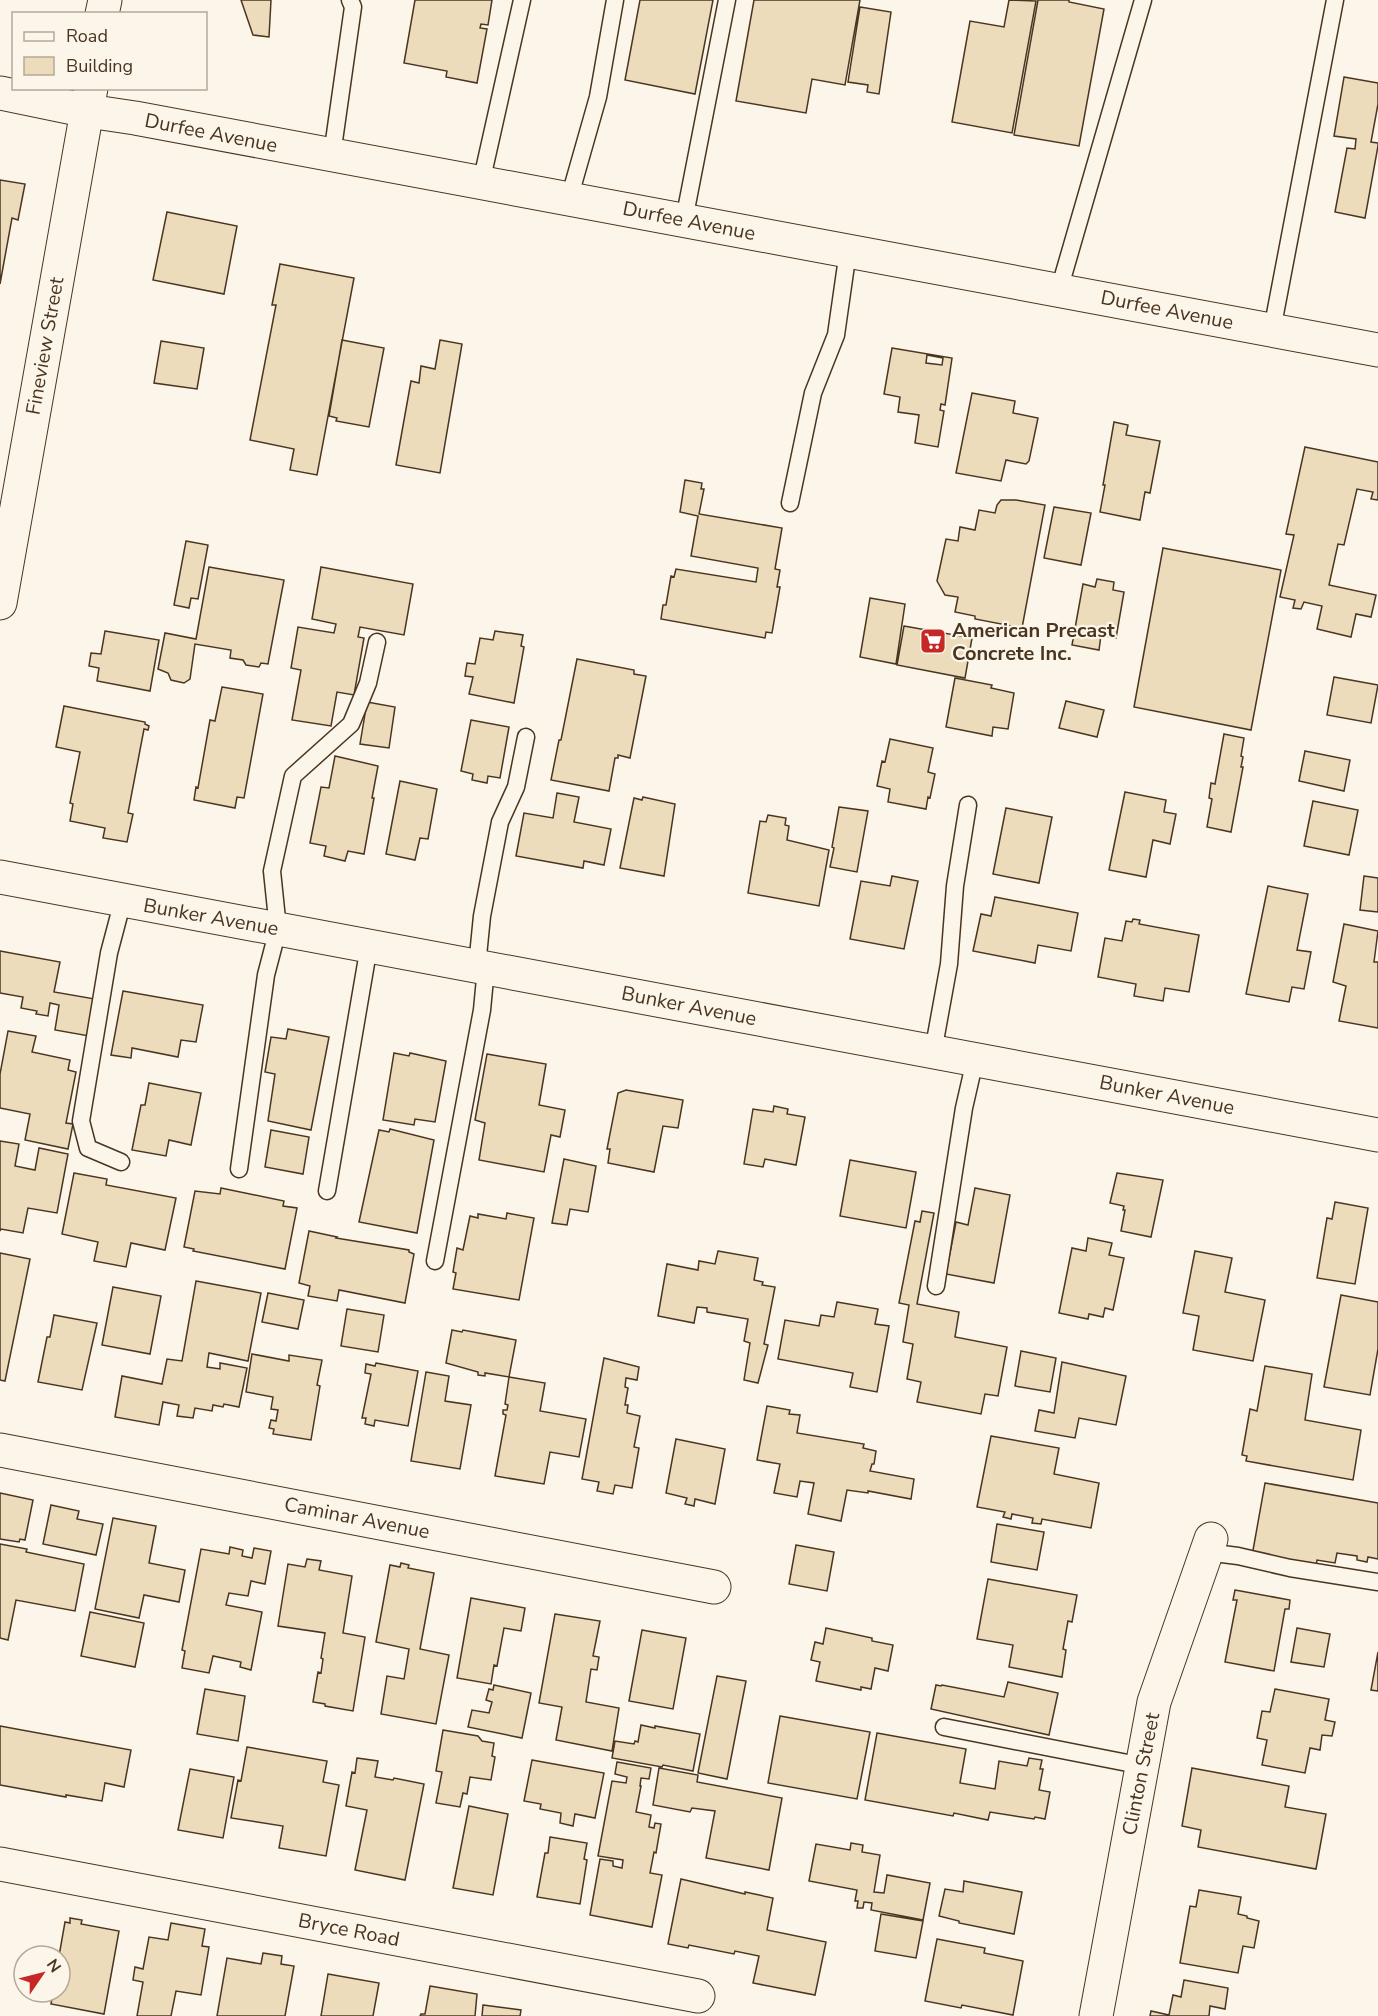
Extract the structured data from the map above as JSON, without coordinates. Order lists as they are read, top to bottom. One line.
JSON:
{"streets":{"street":["Durfee Avenue","Fineview Street","Bunker Avenue","Caminar Avenue","Clinton Street","Bryce Road"]},"crossings":[["Durfee Avenue","Fineview Street"]],"places":{"supermarket":["American Precast Concrete Inc."]},"legend":["Road","Building"],"north":"top right"}
